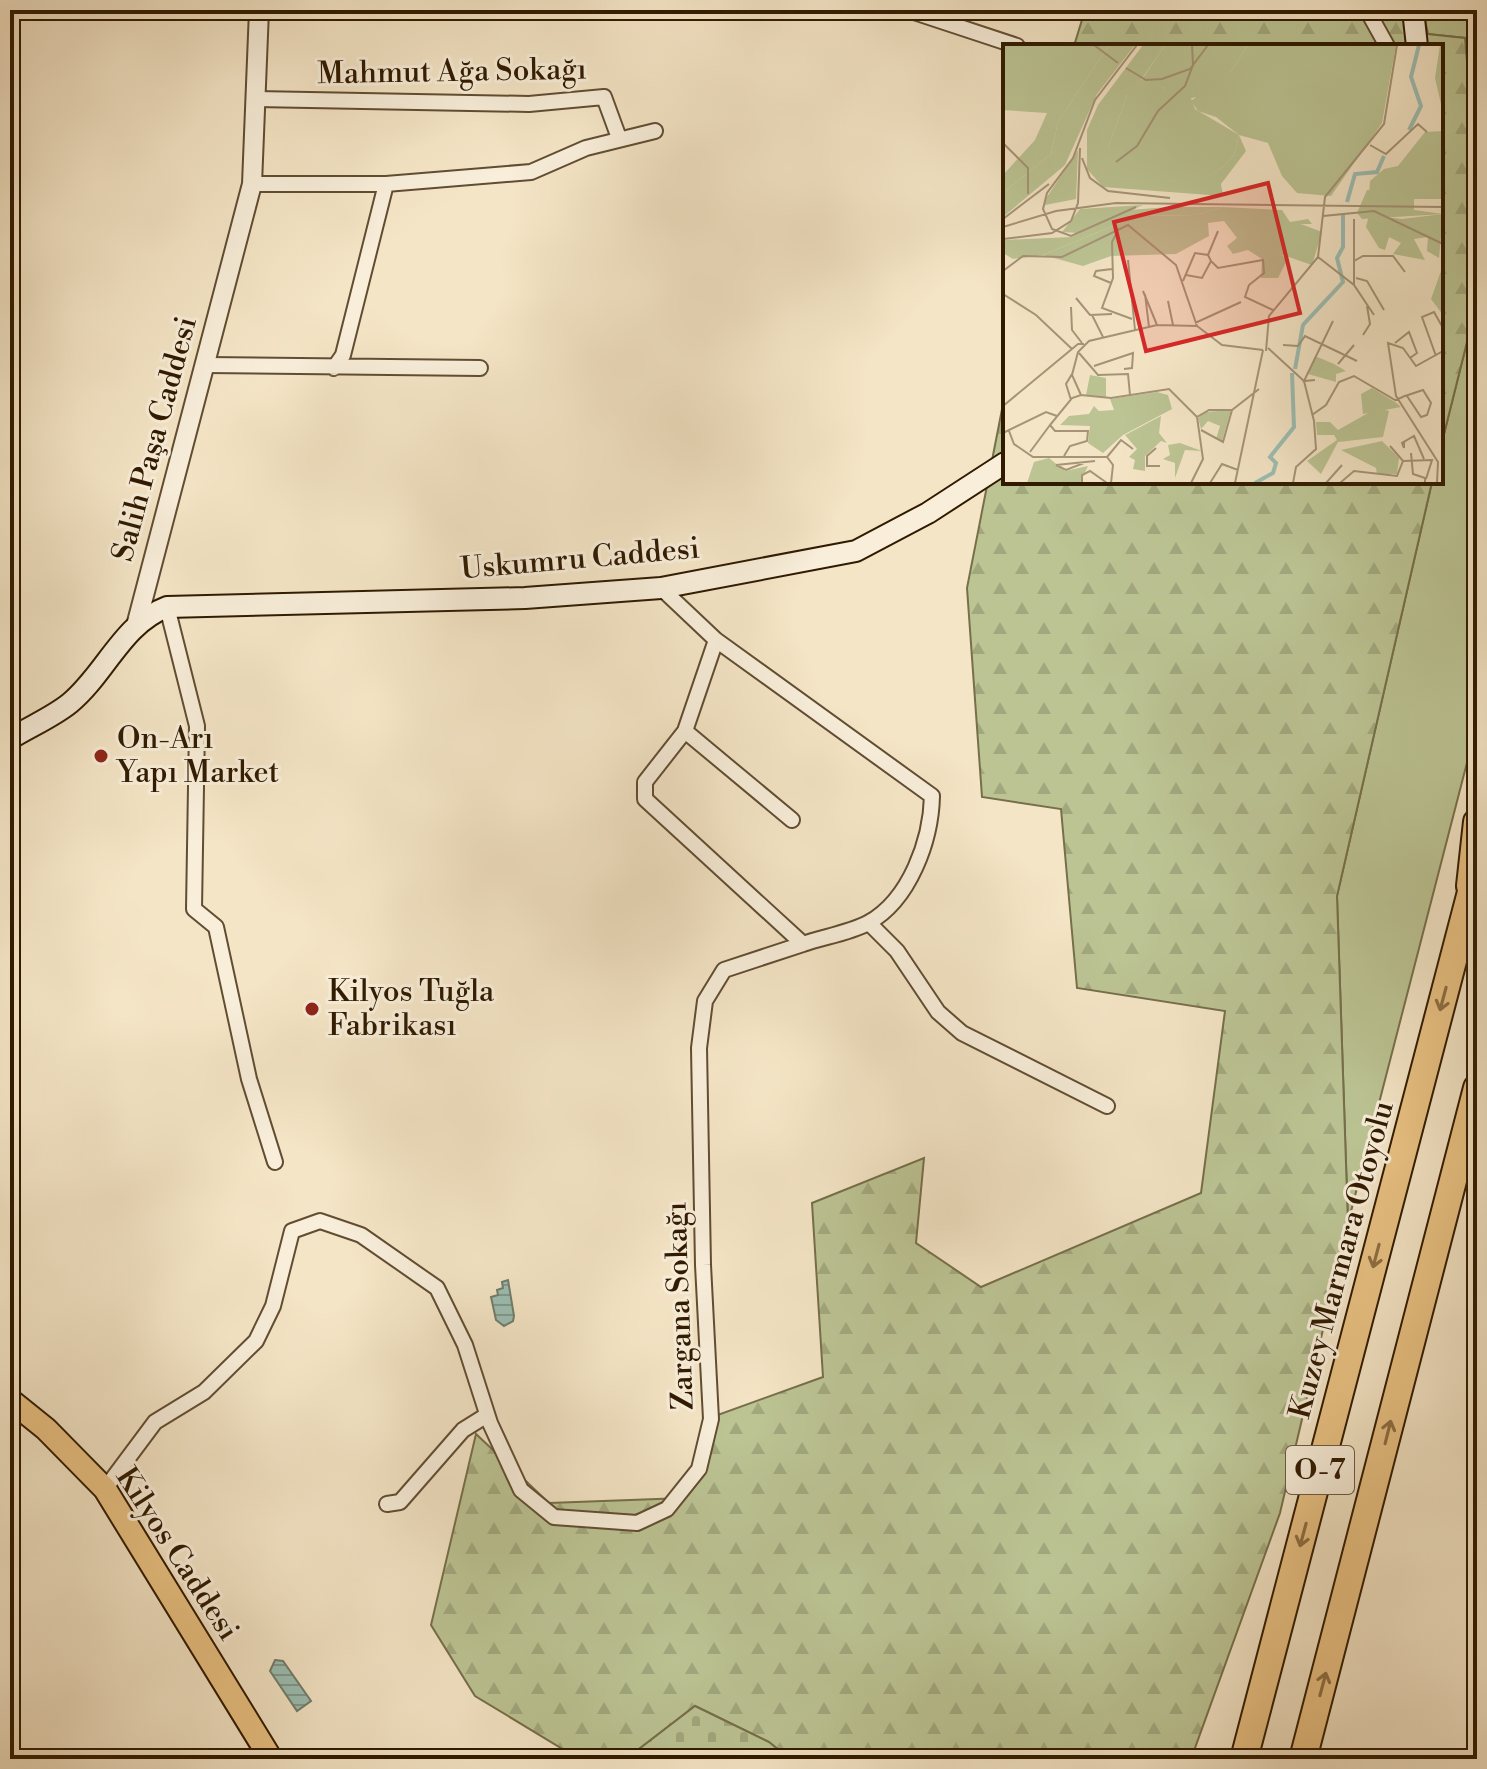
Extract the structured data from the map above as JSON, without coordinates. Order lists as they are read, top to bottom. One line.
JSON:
{"streets":{"highway":["Kuzey Marmara Otoyolu","O-7"],"main road":["Salih Paşa Caddesi","Uskumru Caddesi","Kilyos Caddesi"],"street":["Mahmut Ağa Sokağı","Zargana Sokağı"]},"crossings":[["Mahmut Ağa Sokağı","Salih Paşa Caddesi"],["Salih Paşa Caddesi","Uskumru Caddesi"],["Zargana Sokağı","Kilyos Caddesi"]],"places":["On-Arı Yapı Market","Kilyos Tuğla Fabrikası"]}
